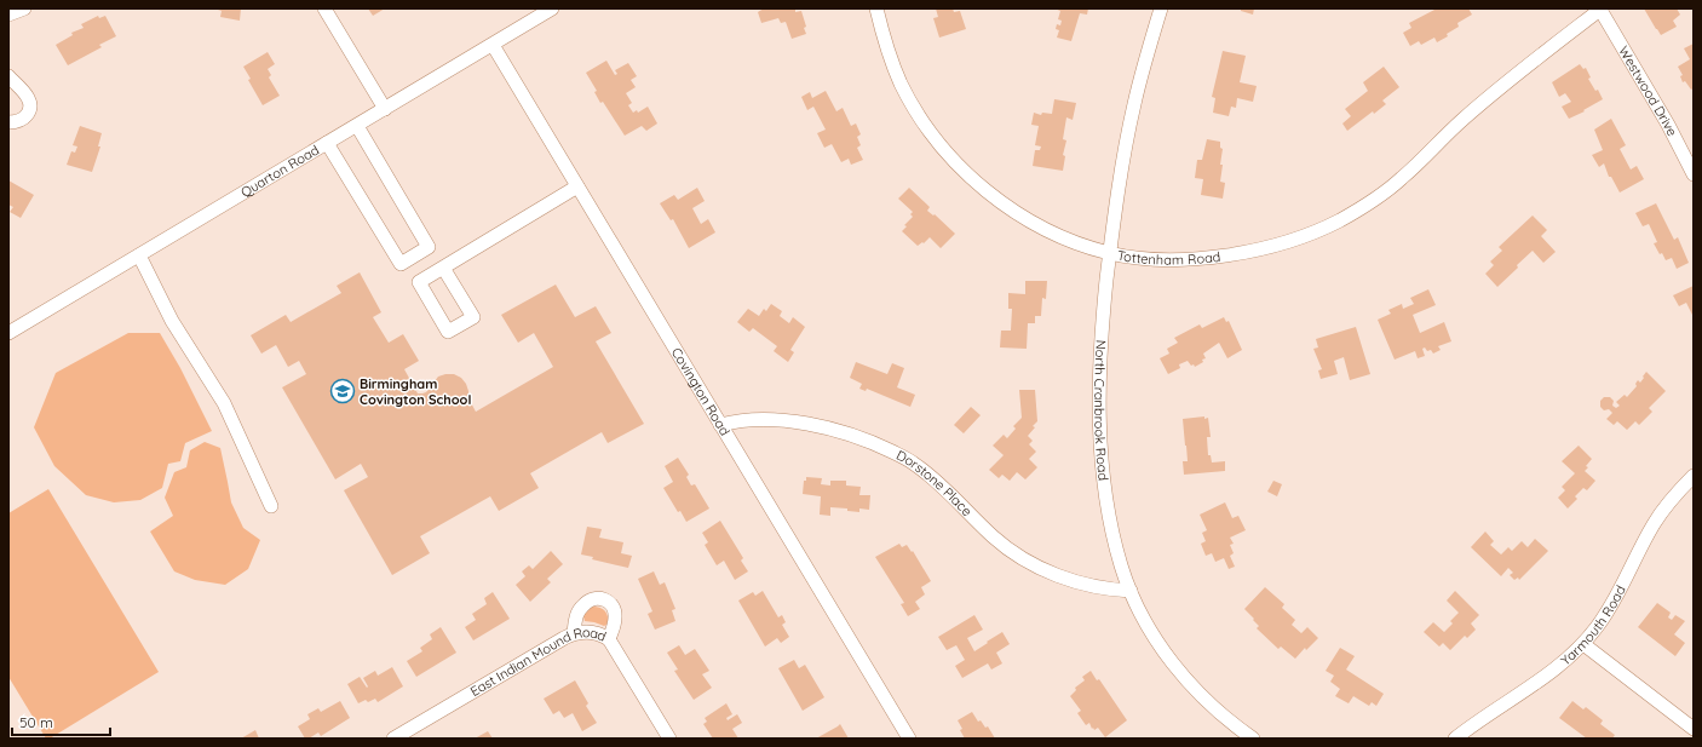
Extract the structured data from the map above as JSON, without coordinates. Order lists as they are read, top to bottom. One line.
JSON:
{"streets":{"street":["Westwood Drive","Quarton Road","Tottenham Road","Covington Road","North Cranbrook Road","Dorstone Place","Yarmouth Road","East Indian Mound Road"]},"crossings":[["Westwood Drive","Tottenham Road"],["Quarton Road","Covington Road"],["Tottenham Road","North Cranbrook Road"],["Covington Road","Dorstone Place"],["North Cranbrook Road","Dorstone Place"]],"places":{"school or university":["Birmingham Covington School"]},"scale_bar":"50 m"}
